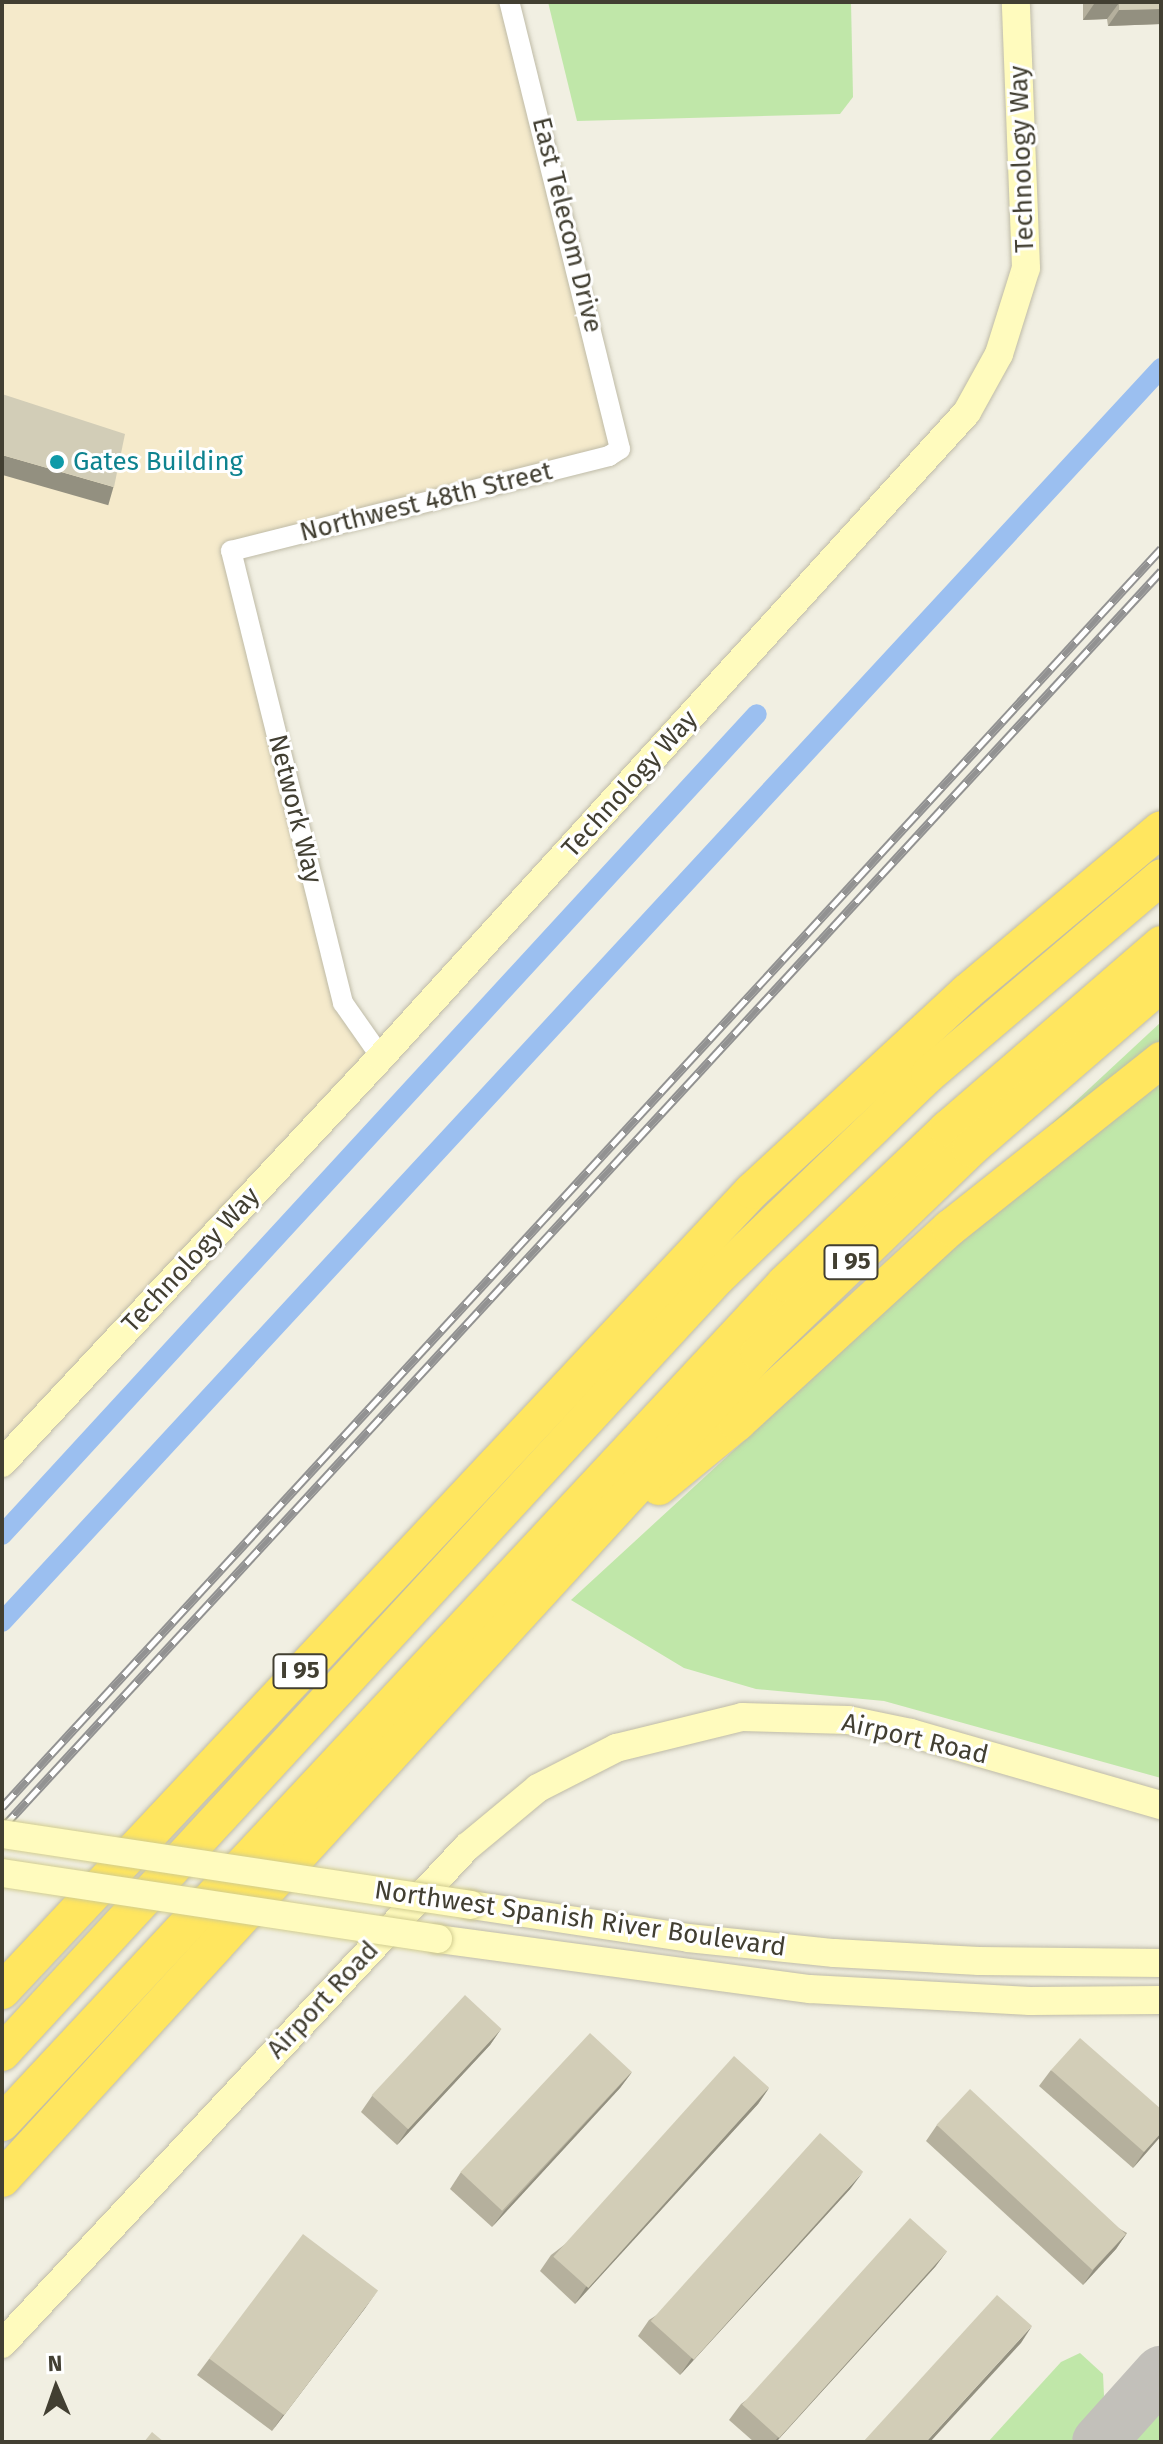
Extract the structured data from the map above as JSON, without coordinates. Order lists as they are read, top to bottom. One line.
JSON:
{"streets":{"highway":["I 95"],"street":["Technology Way","East Telecom Drive","Northwest 48th Street","Network Way","Airport Road","Northwest Spanish River Boulevard"]},"crossings":[["Technology Way","Network Way"],["East Telecom Drive","Northwest 48th Street"],["Northwest 48th Street","Network Way"]],"places":["Gates Building"],"north":"top"}
